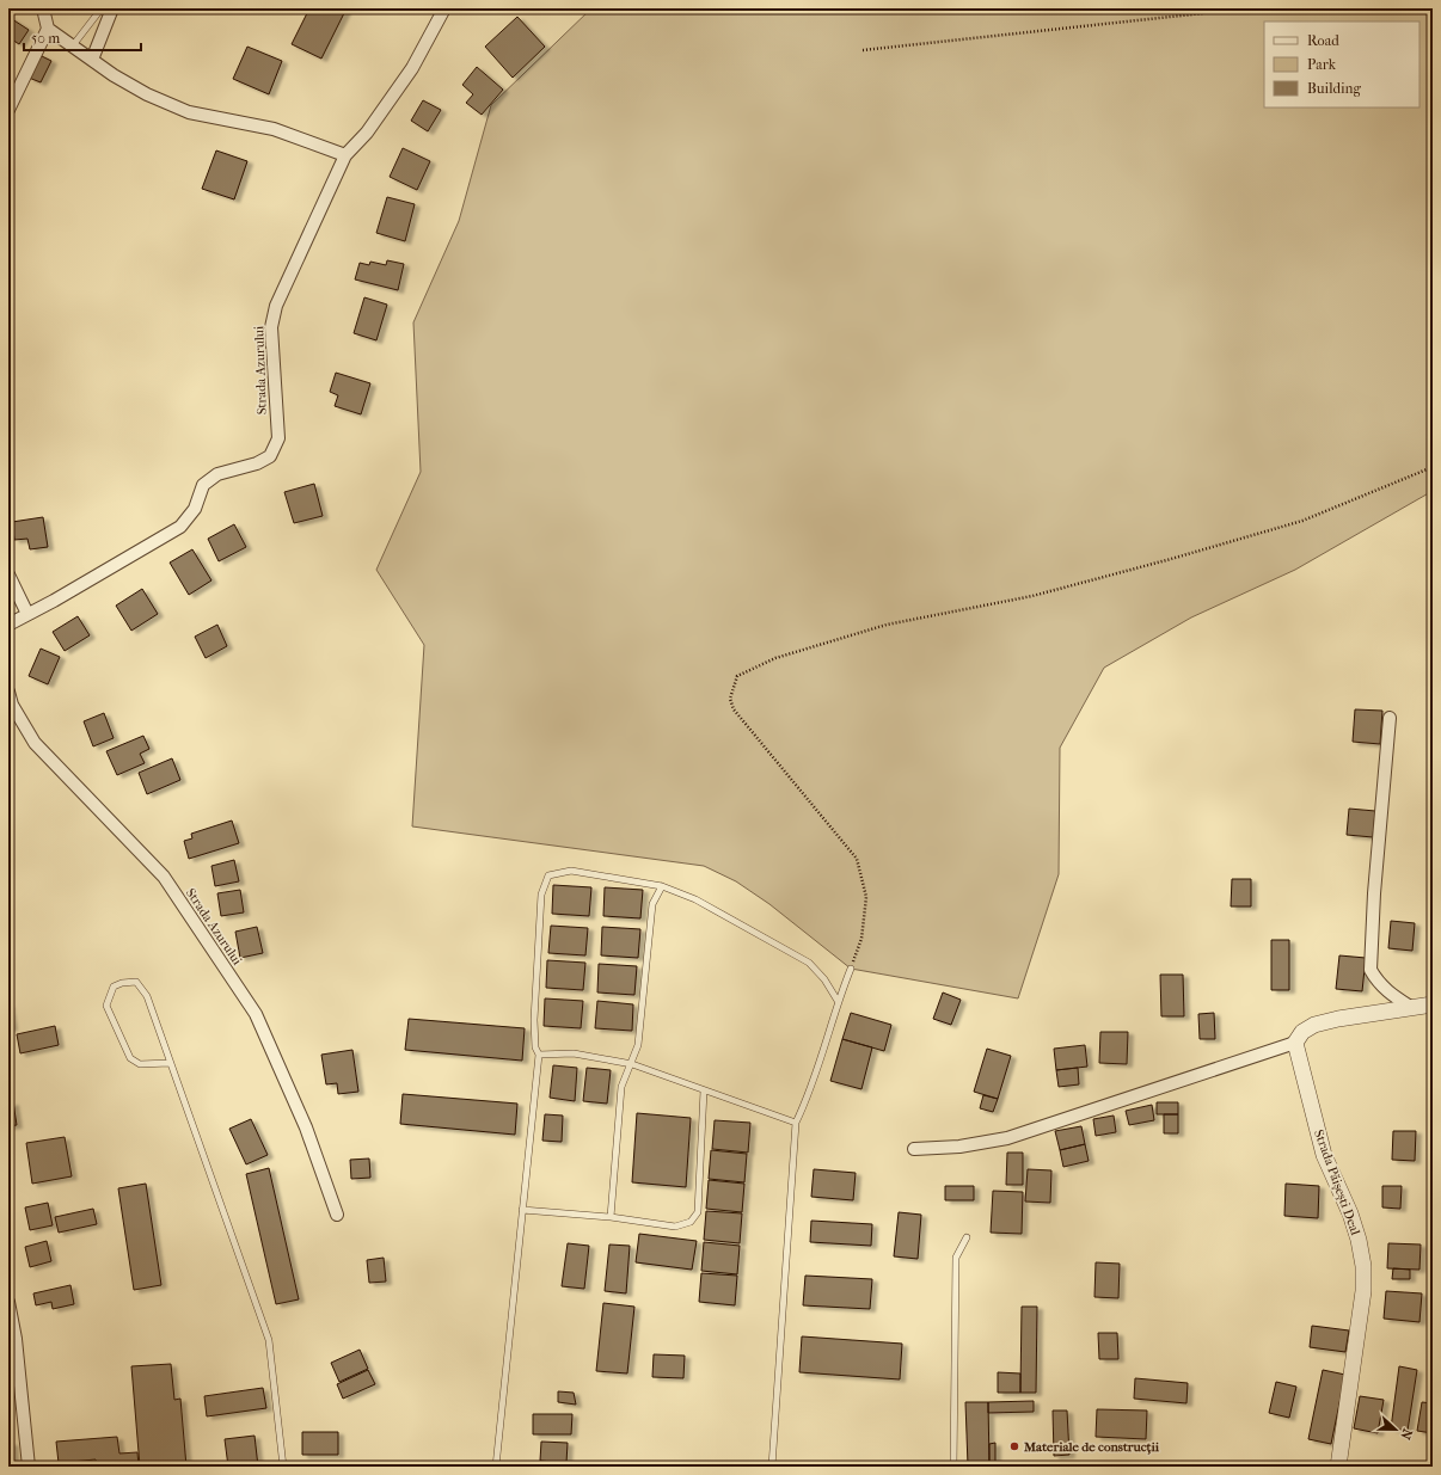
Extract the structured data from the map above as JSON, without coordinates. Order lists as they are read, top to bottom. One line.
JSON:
{"streets":{"street":["Strada Azurului","Strada Păișești Deal"]},"places":["Materiale de construcții"],"legend":["Road","Park","Building"],"scale_bar":"50 m","north":"right"}
